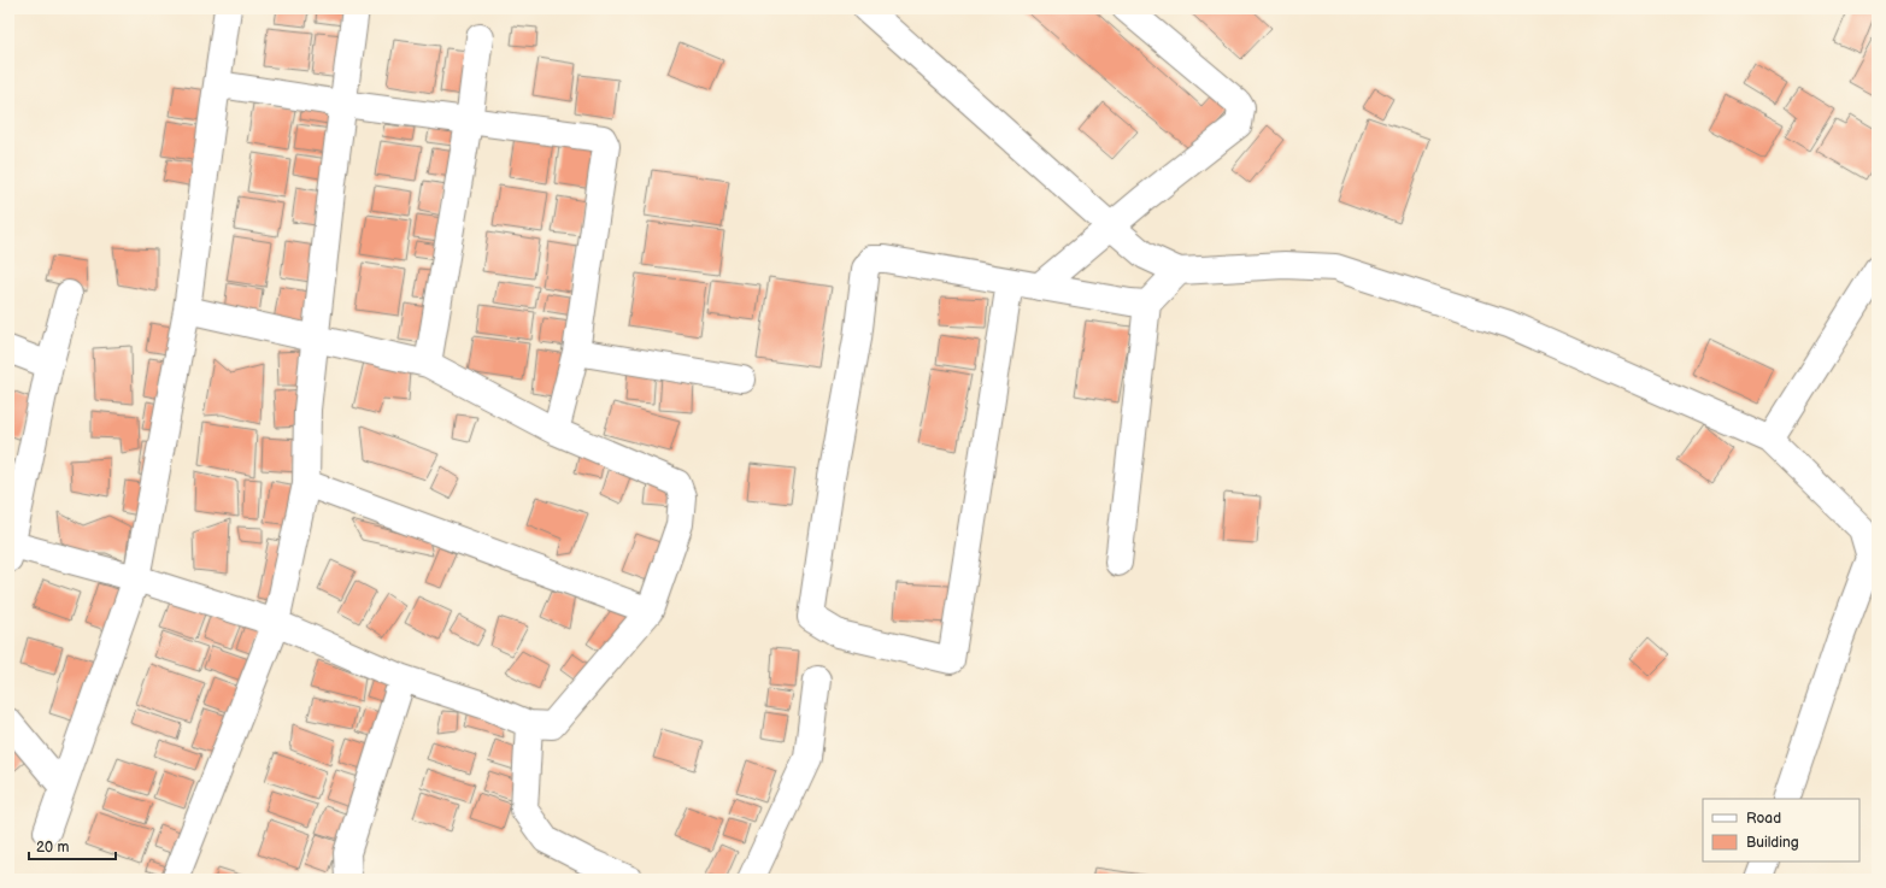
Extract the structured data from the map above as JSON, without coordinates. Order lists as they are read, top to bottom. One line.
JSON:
{"legend":["Road","Building"],"scale_bar":"20 m"}
